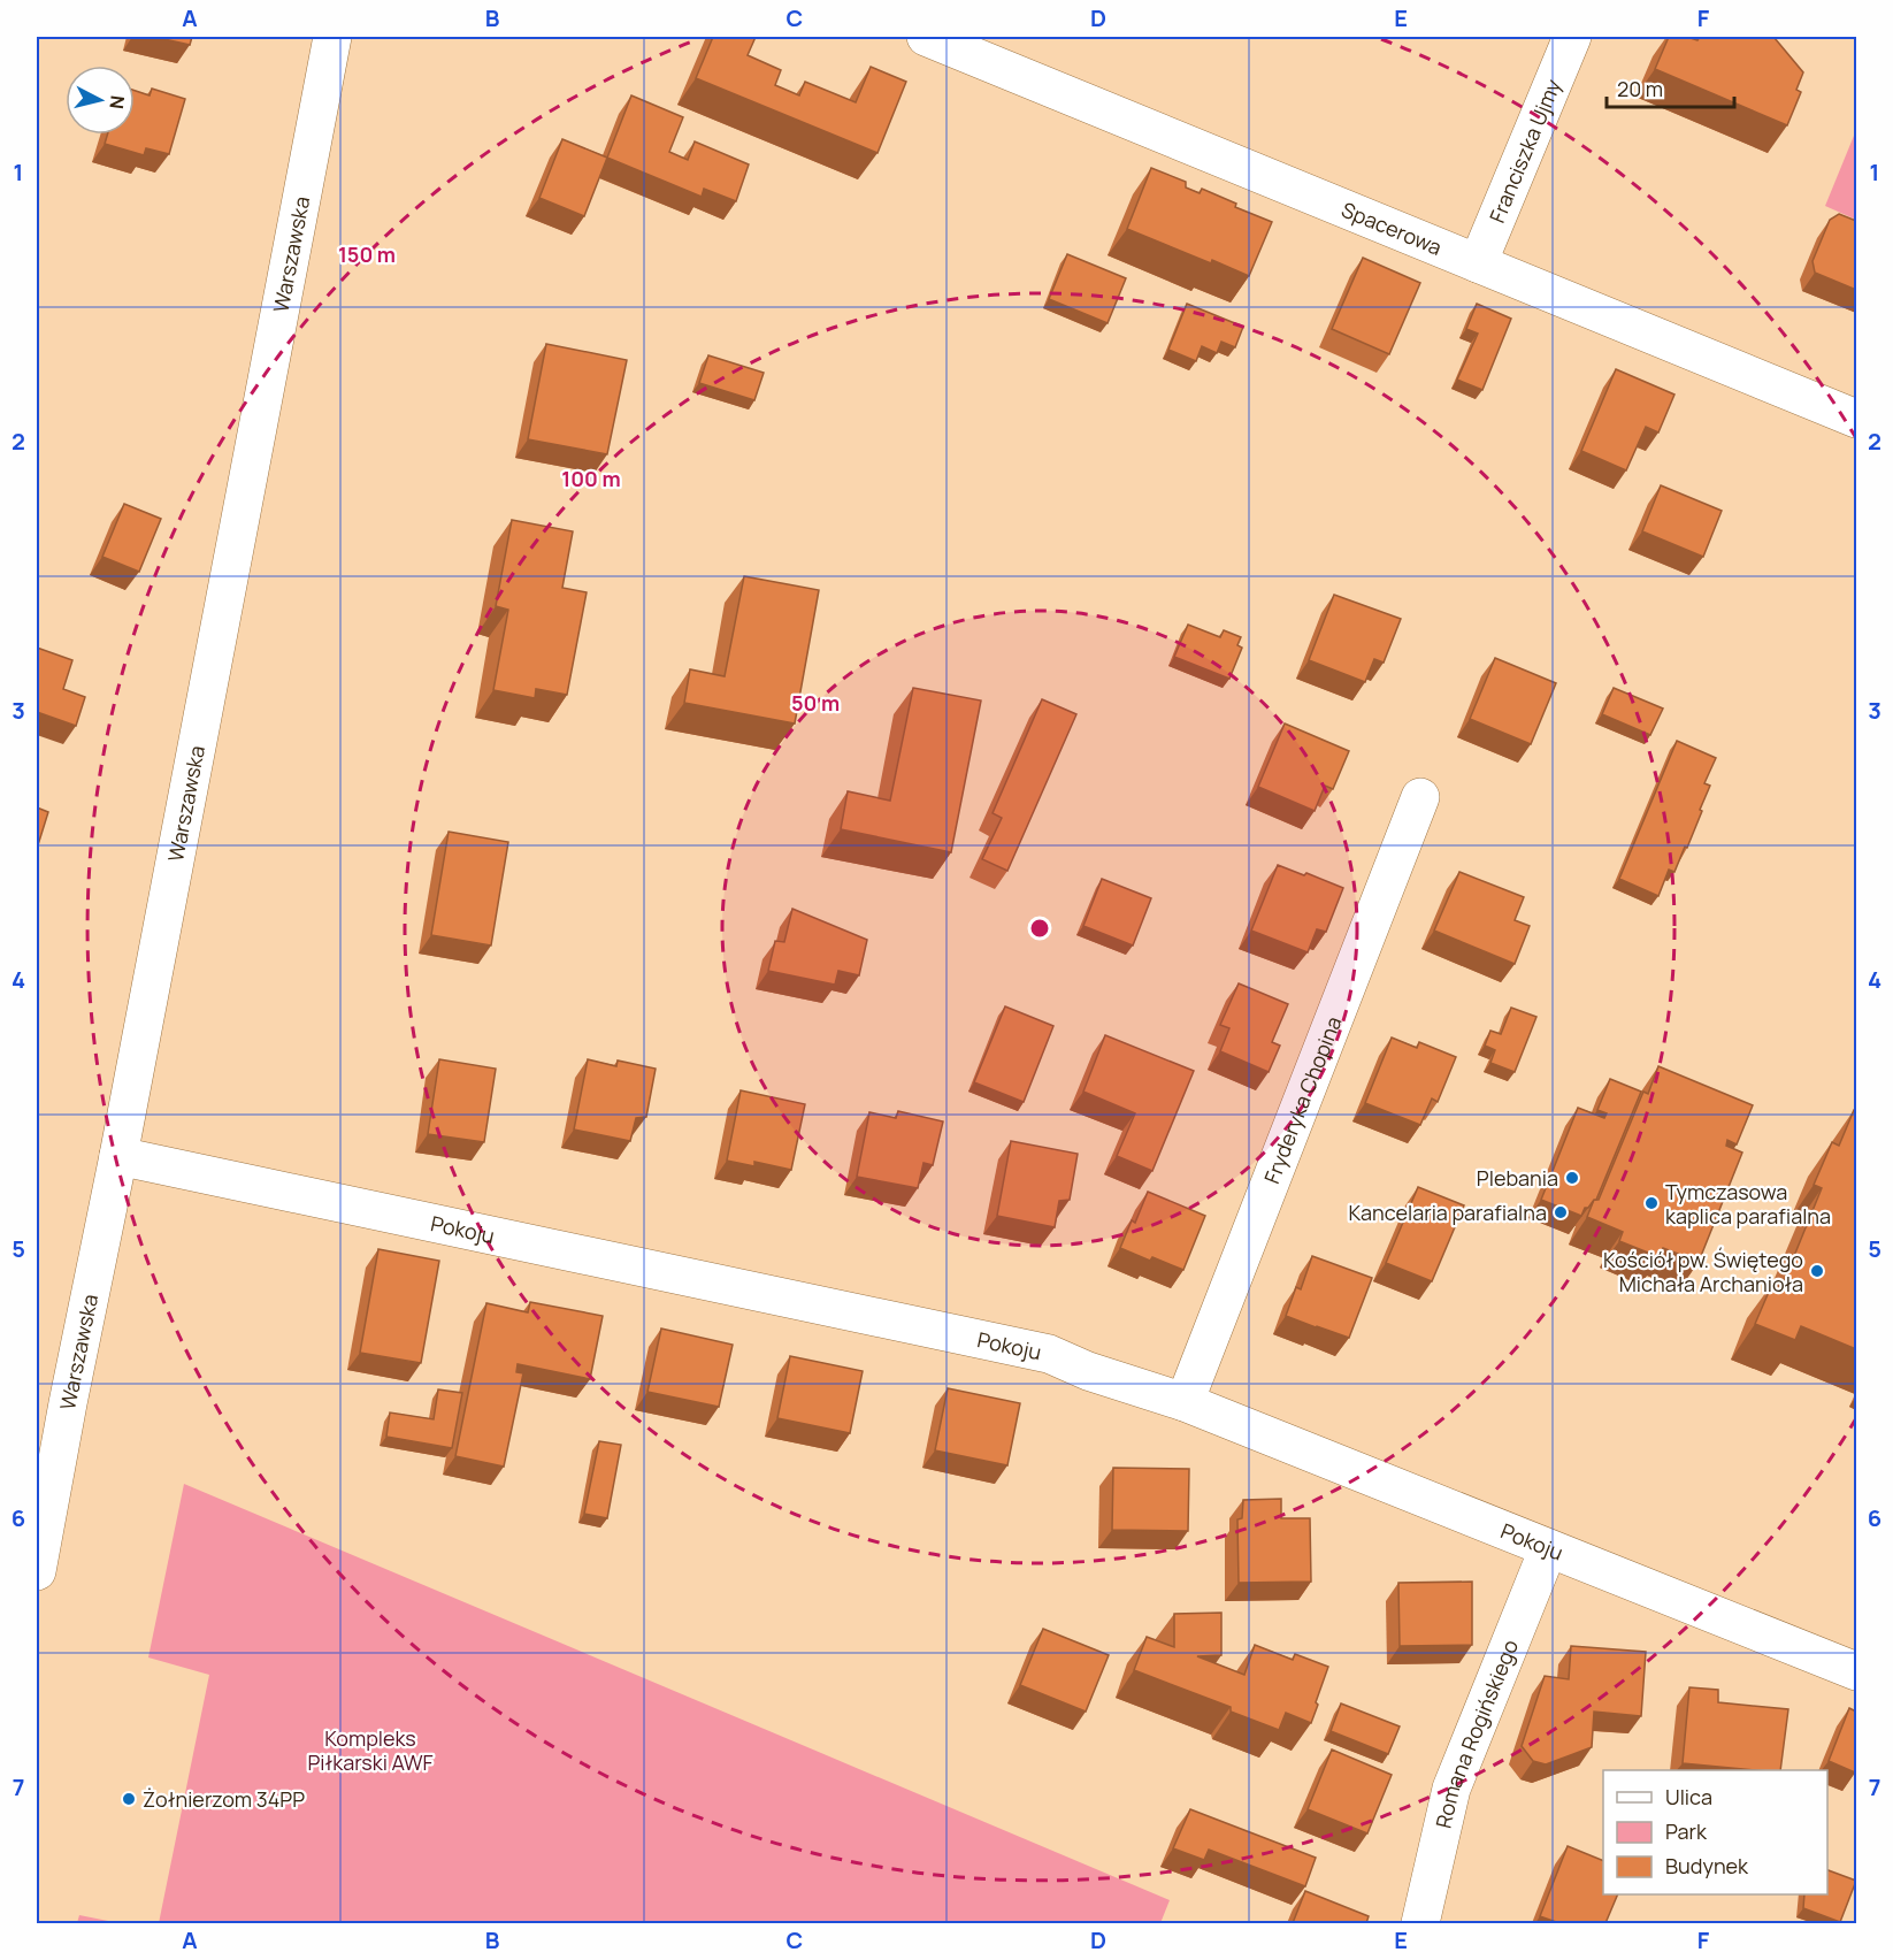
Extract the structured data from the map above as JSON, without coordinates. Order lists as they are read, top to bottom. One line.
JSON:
{"streets":{"street":["Franciszka Ujmy","Spacerowa","Warszawska","Fryderyka Chopina","Pokoju","Romana Rogińskiego"]},"crossings":[["Franciszka Ujmy","Spacerowa"],["Warszawska","Pokoju"],["Fryderyka Chopina","Pokoju"],["Pokoju","Romana Rogińskiego"]],"parks":["Kompleks Piłkarski AWF"],"places":["Plebania","Tymczasowa kaplica parafialna","Kancelaria parafialna","Kościół pw. Świętego Michała Archanioła","Żołnierzom 34PP"],"legend":["Ulica","Park","Budynek"],"scale_bar":"20 m","north":"right","grid":{"columns":["A","B","C","D","E","F"],"rows":["1","2","3","4","5","6","7"]},"rings":["150 m","100 m","50 m"]}
